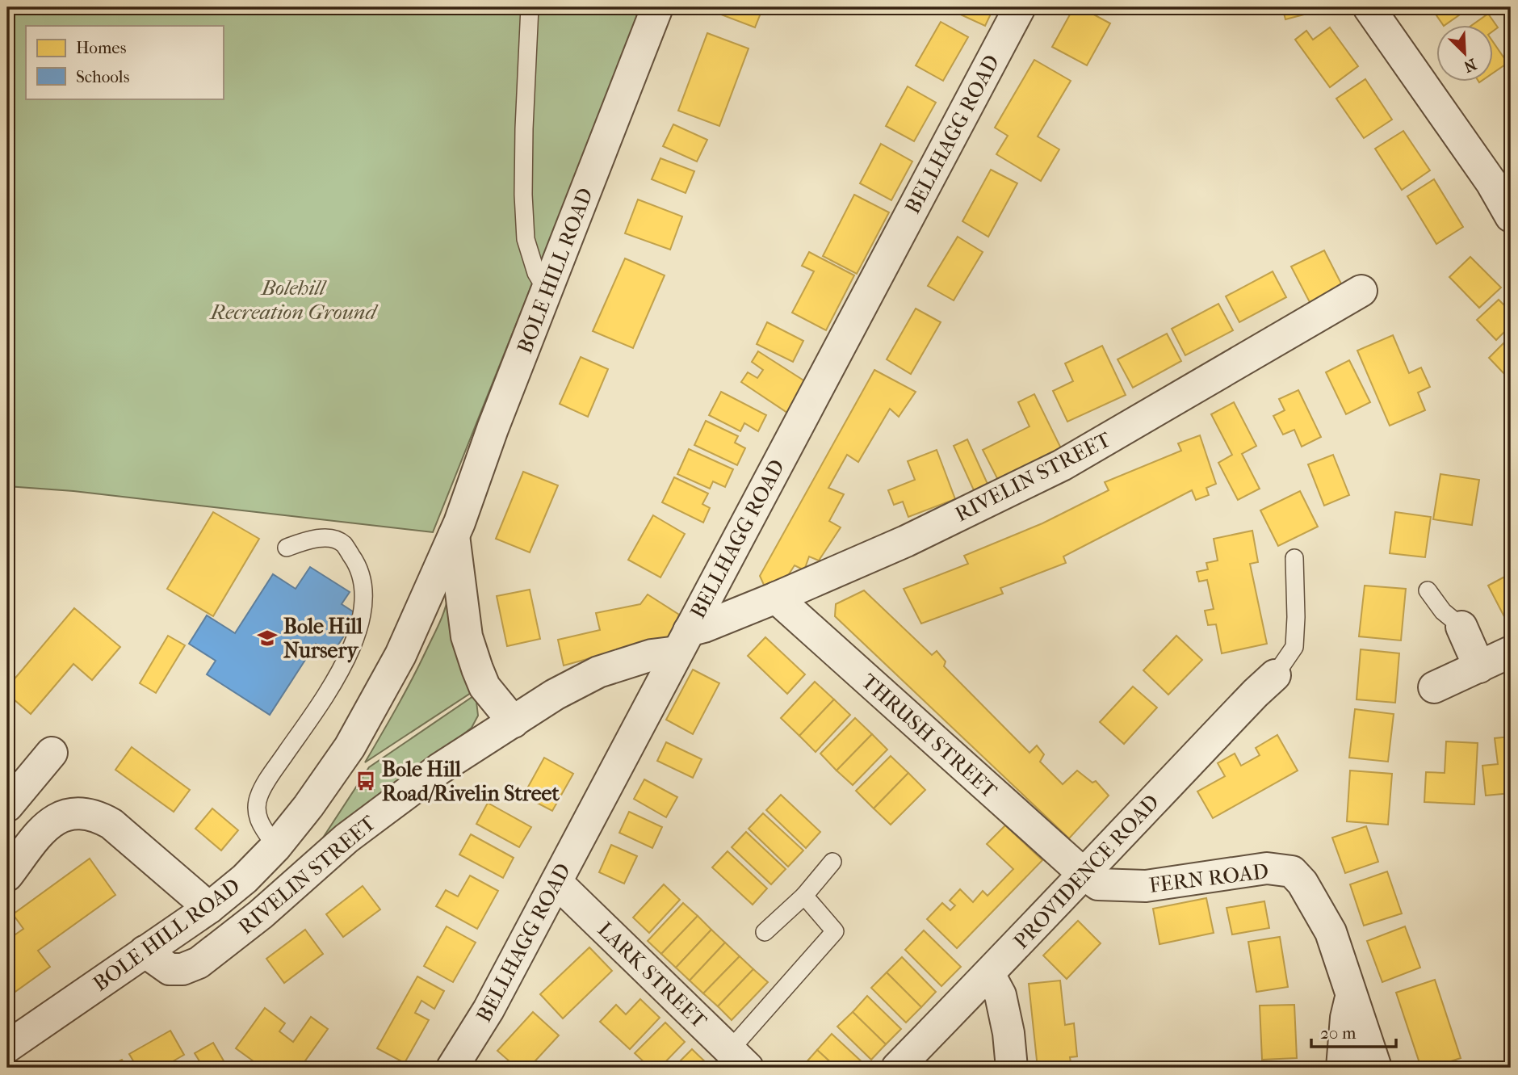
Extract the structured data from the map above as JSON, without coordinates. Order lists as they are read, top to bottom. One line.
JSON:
{"streets":{"street":["BELLHAGG ROAD","BOLE HILL ROAD","RIVELIN STREET","THRUSH STREET","PROVIDENCE ROAD","FERN ROAD","LARK STREET"]},"crossings":[["BELLHAGG ROAD","RIVELIN STREET"],["BELLHAGG ROAD","LARK STREET"],["BOLE HILL ROAD","RIVELIN STREET"],["RIVELIN STREET","THRUSH STREET"],["THRUSH STREET","PROVIDENCE ROAD"],["THRUSH STREET","FERN ROAD"],["PROVIDENCE ROAD","FERN ROAD"]],"parks":["Bolehill Recreation Ground"],"places":{"school or university":["Bole Hill Nursery"],"bus stop":["Bole Hill Road/Rivelin Street"]},"legend":["Homes","Schools"],"scale_bar":"20 m","north":"bottom right"}
